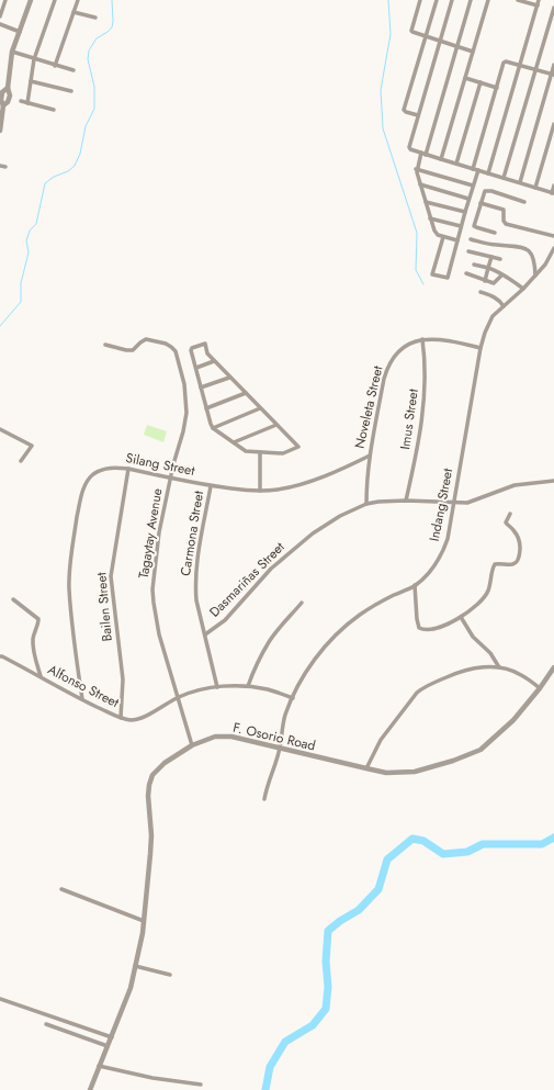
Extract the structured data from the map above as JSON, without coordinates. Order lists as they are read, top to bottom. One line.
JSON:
{"streets":{"street":["Noveleta Street","Imus Street","Silang Street","Indang Street","Tagaytay Avenue","Carmona Street","Dasmariñas Street","Bailen Street","Alfonso Street","F. Osorio Road"]},"crossings":[["Noveleta Street","Imus Street"],["Noveleta Street","Silang Street"],["Noveleta Street","Indang Street"],["Noveleta Street","Dasmariñas Street"],["Imus Street","Dasmariñas Street"],["Silang Street","Tagaytay Avenue"],["Silang Street","Carmona Street"],["Silang Street","Bailen Street"],["Silang Street","Alfonso Street"],["Indang Street","Dasmariñas Street"],["Indang Street","Alfonso Street"],["Indang Street","F. Osorio Road"],["Tagaytay Avenue","Alfonso Street"],["Tagaytay Avenue","F. Osorio Road"],["Carmona Street","Dasmariñas Street"],["Carmona Street","Alfonso Street"],["Bailen Street","Alfonso Street"]]}
